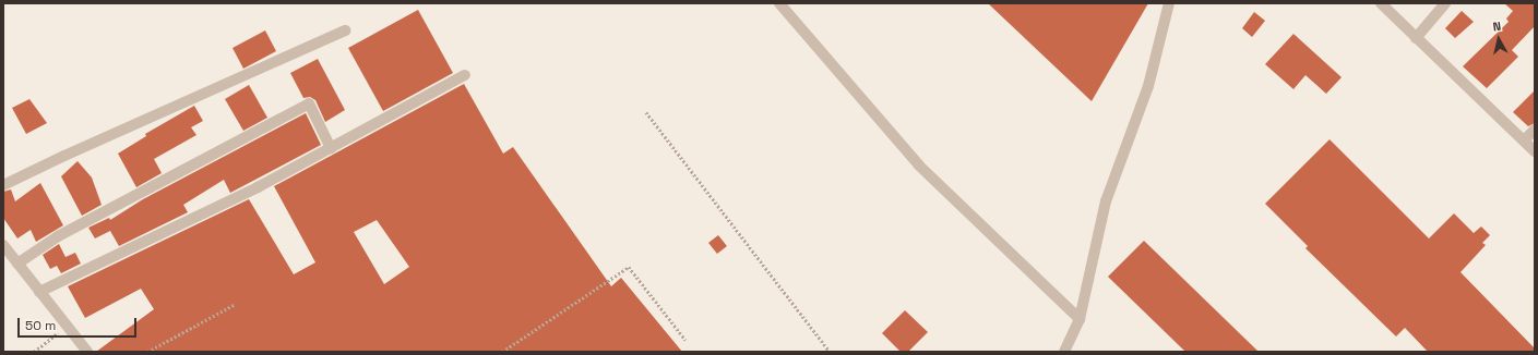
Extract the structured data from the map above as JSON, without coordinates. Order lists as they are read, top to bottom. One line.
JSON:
{"scale_bar":"50 m","north":"top"}
